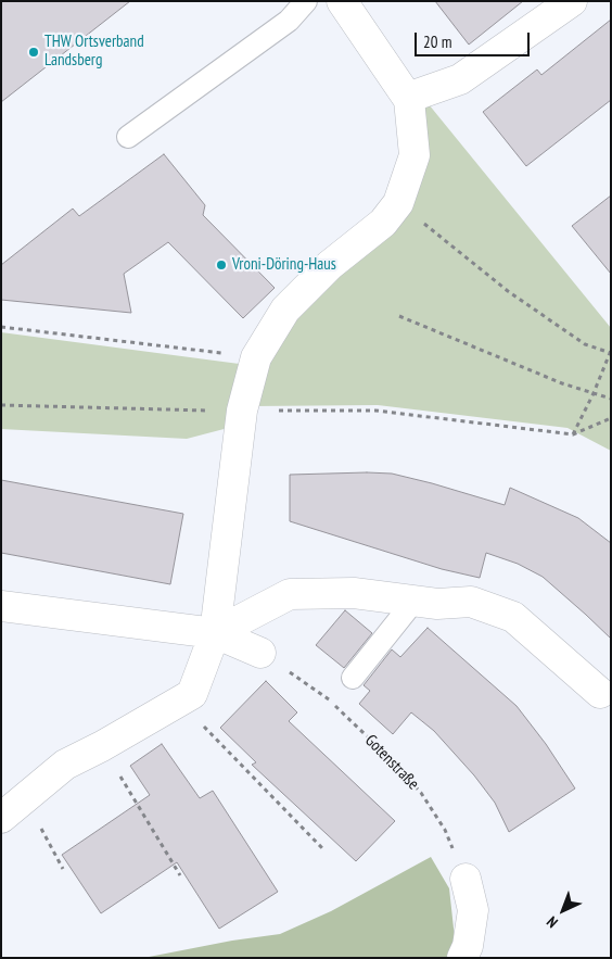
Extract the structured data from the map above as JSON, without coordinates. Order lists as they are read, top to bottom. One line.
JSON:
{"streets":{"path":["Gotenstraße"]},"places":["THW Ortsverband Landsberg","Vroni-Döring-Haus"],"scale_bar":"20 m","north":"bottom left"}
